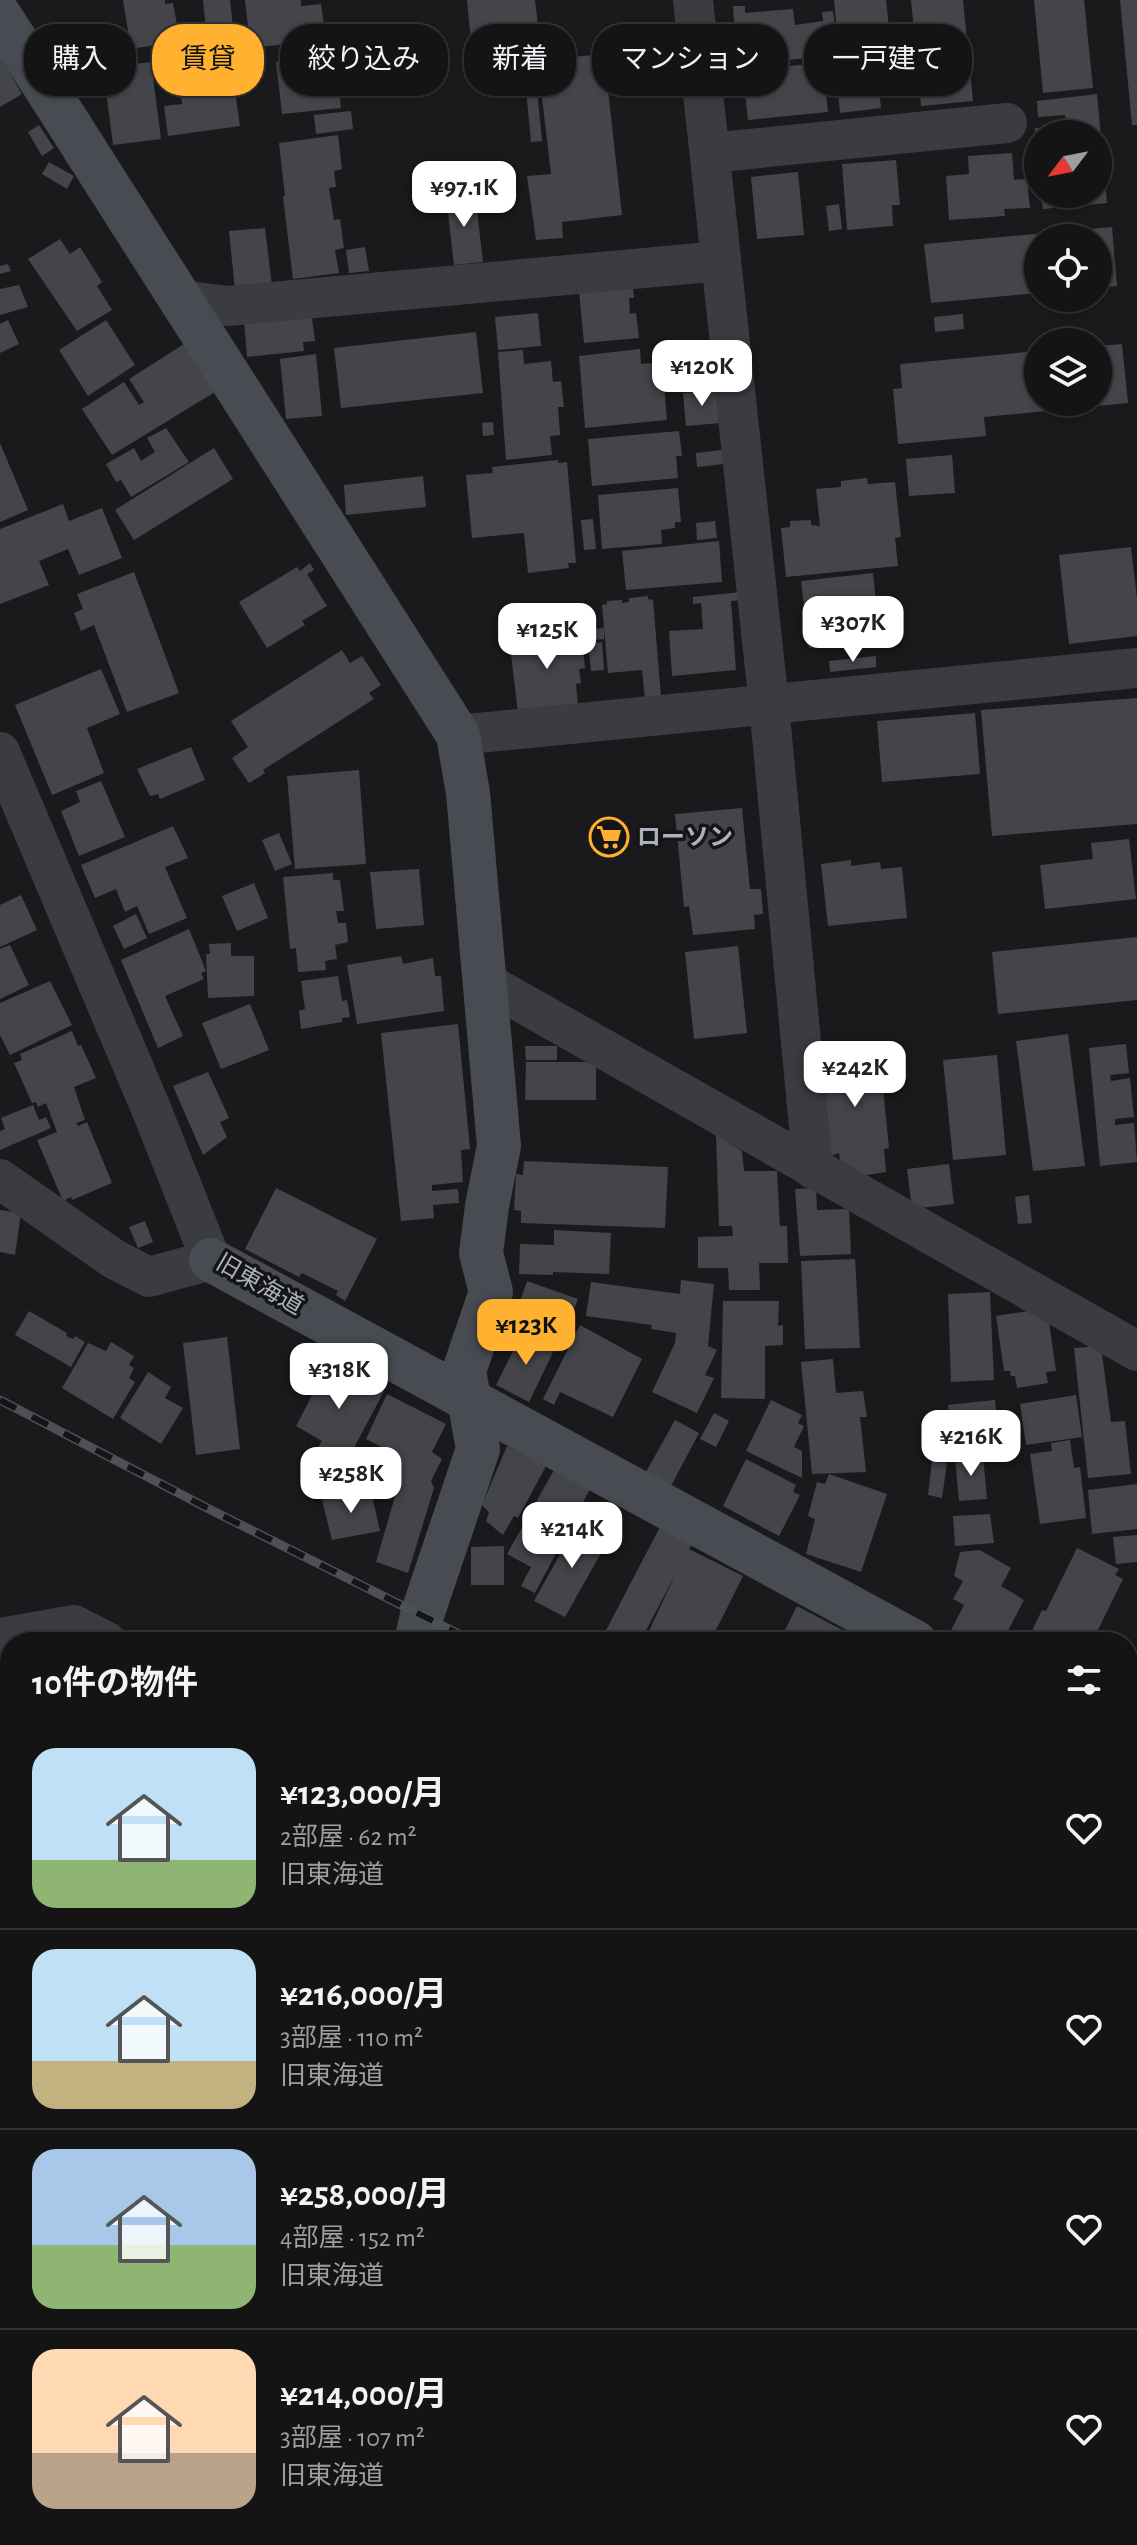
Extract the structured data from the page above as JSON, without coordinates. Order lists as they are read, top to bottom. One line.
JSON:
{"streets":{"street":["旧東海道"]},"places":{"supermarket":["ローソン"]},"north":"bottom left","page":{"chip":["購入","賃貸","絞り込み","新着","マンション","一戸建て"],"price":["¥97.1K","¥120K","¥307K","¥125K","¥242K","¥123K","¥318K","¥216K","¥258K","¥214K"],"heading":"10件の物件","list":[{"name":"¥123,000/月","note":"2部屋 · 62 m² · 旧東海道"},{"name":"¥216,000/月","note":"3部屋 · 110 m² · 旧東海道"},{"name":"¥258,000/月","note":"4部屋 · 152 m² · 旧東海道"},{"name":"¥214,000/月","note":"3部屋 · 107 m² · 旧東海道"}]}}
